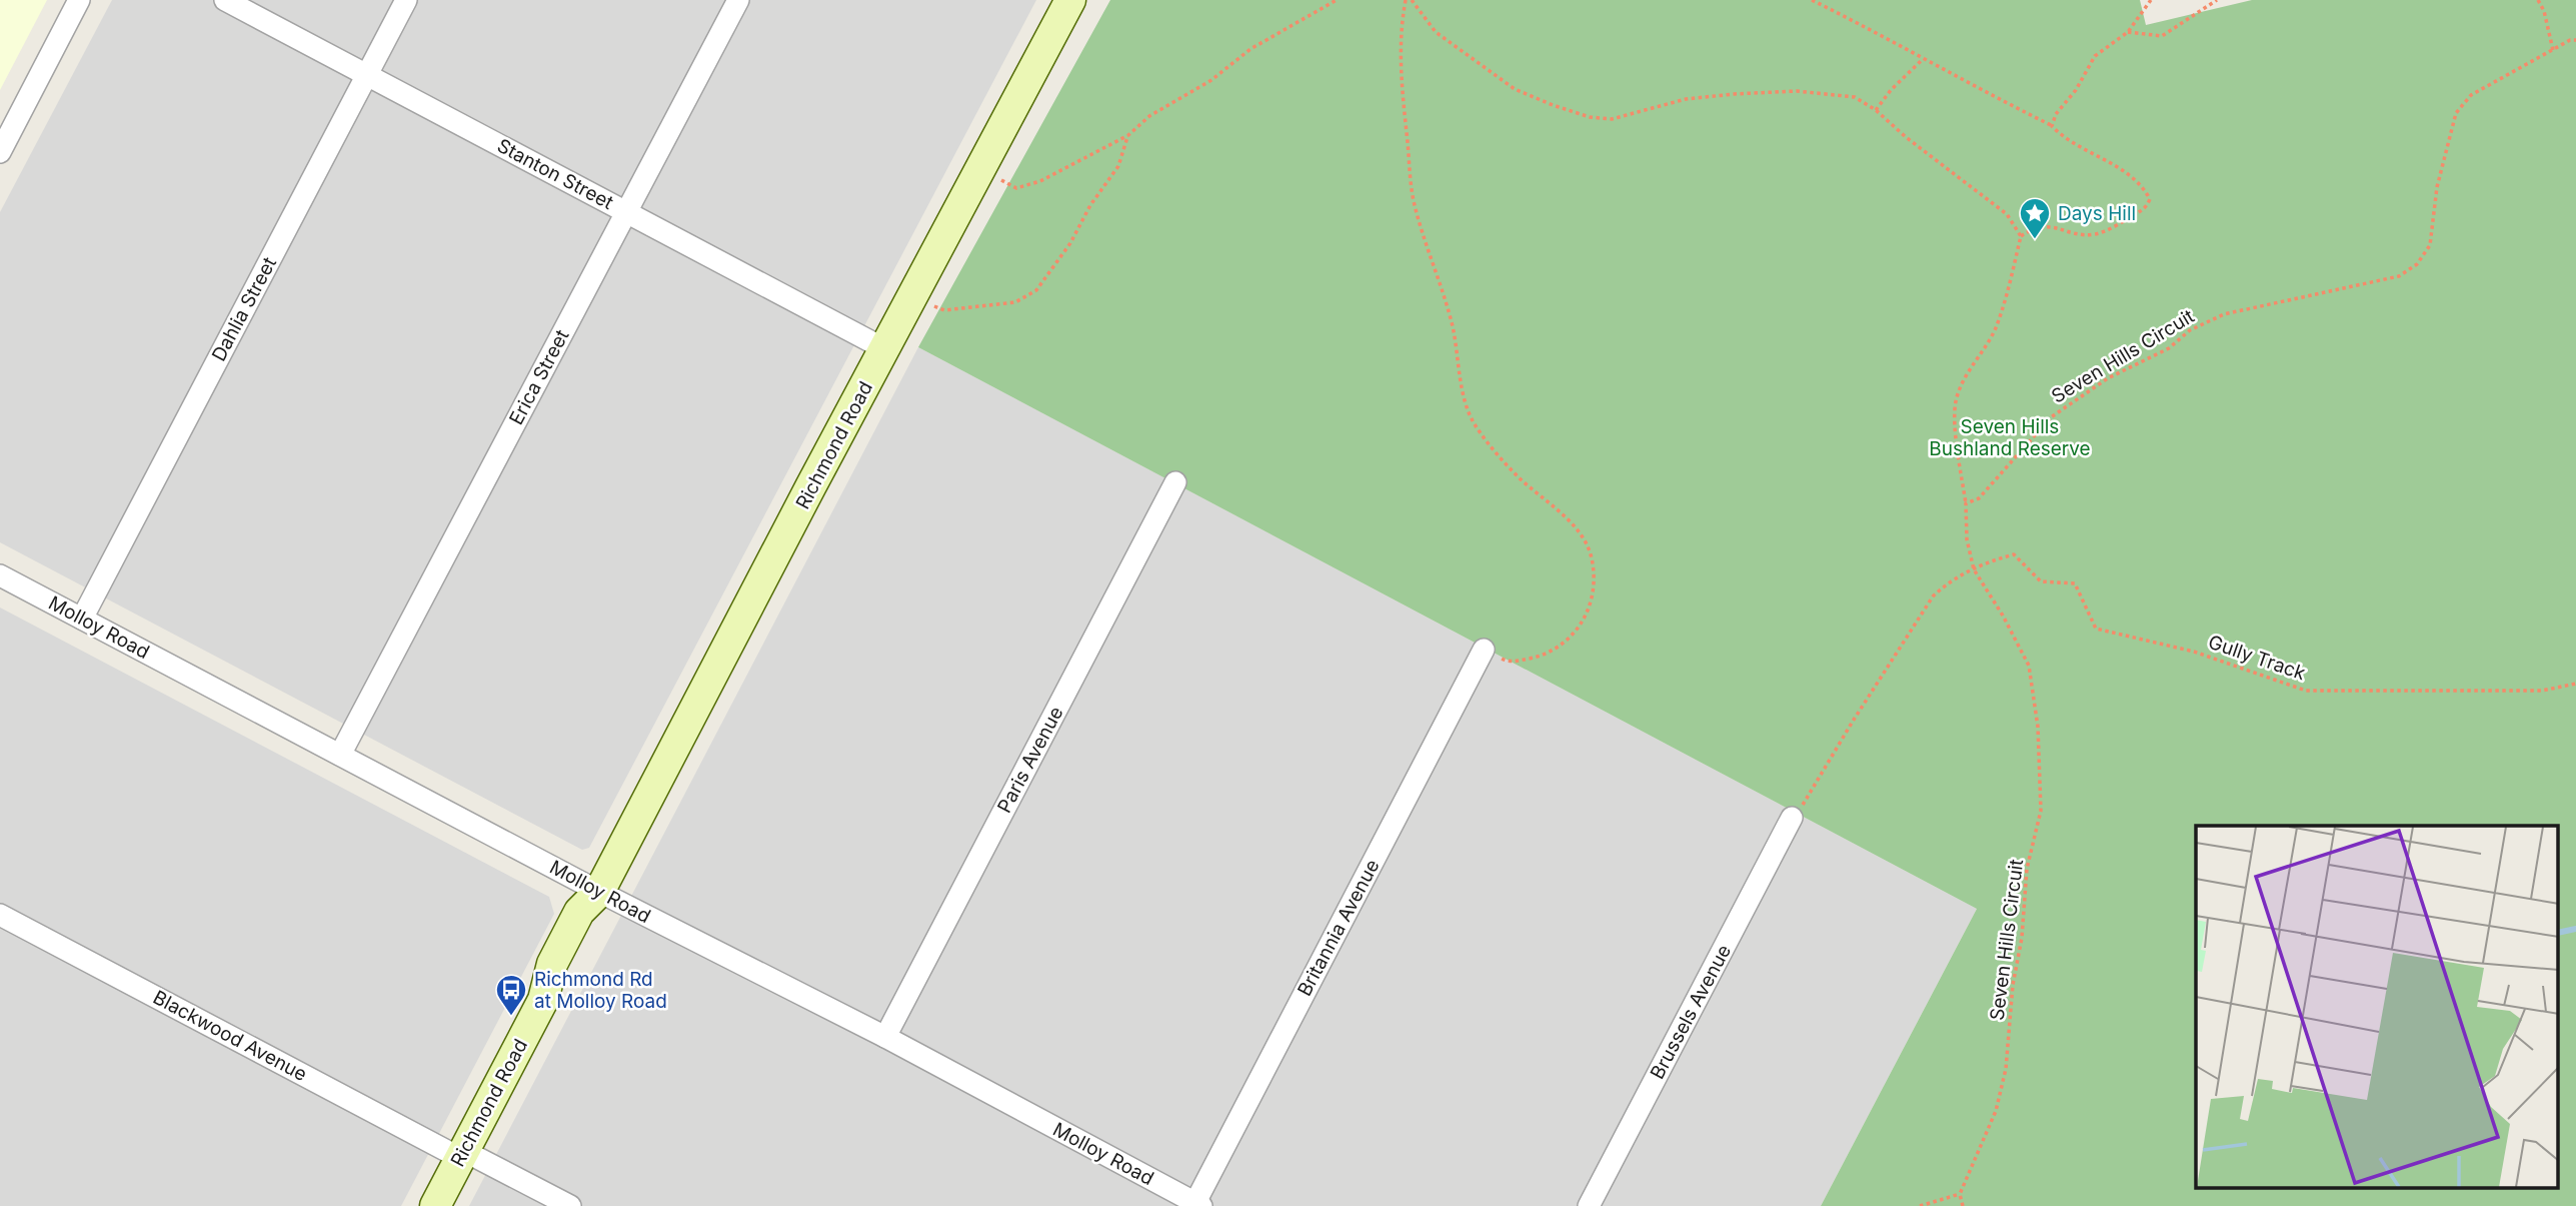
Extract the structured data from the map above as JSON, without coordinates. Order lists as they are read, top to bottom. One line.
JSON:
{"streets":{"main road":["Richmond Road"],"street":["Stanton Street","Dahlia Street","Erica Street","Molloy Road","Paris Avenue","Britannia Avenue","Brussels Avenue","Blackwood Avenue"],"path":["Seven Hills Circuit","Gully Track"]},"crossings":[["Stanton Street","Dahlia Street"],["Stanton Street","Erica Street"],["Stanton Street","Richmond Road"],["Dahlia Street","Molloy Road"],["Seven Hills Circuit","Gully Track"],["Erica Street","Molloy Road"],["Richmond Road","Molloy Road"],["Richmond Road","Blackwood Avenue"],["Molloy Road","Paris Avenue"],["Molloy Road","Britannia Avenue"]],"parks":["Seven Hills Bushland Reserve"],"places":{"place":["Days Hill"],"bus stop":["Richmond Rd at Molloy Road"]}}
